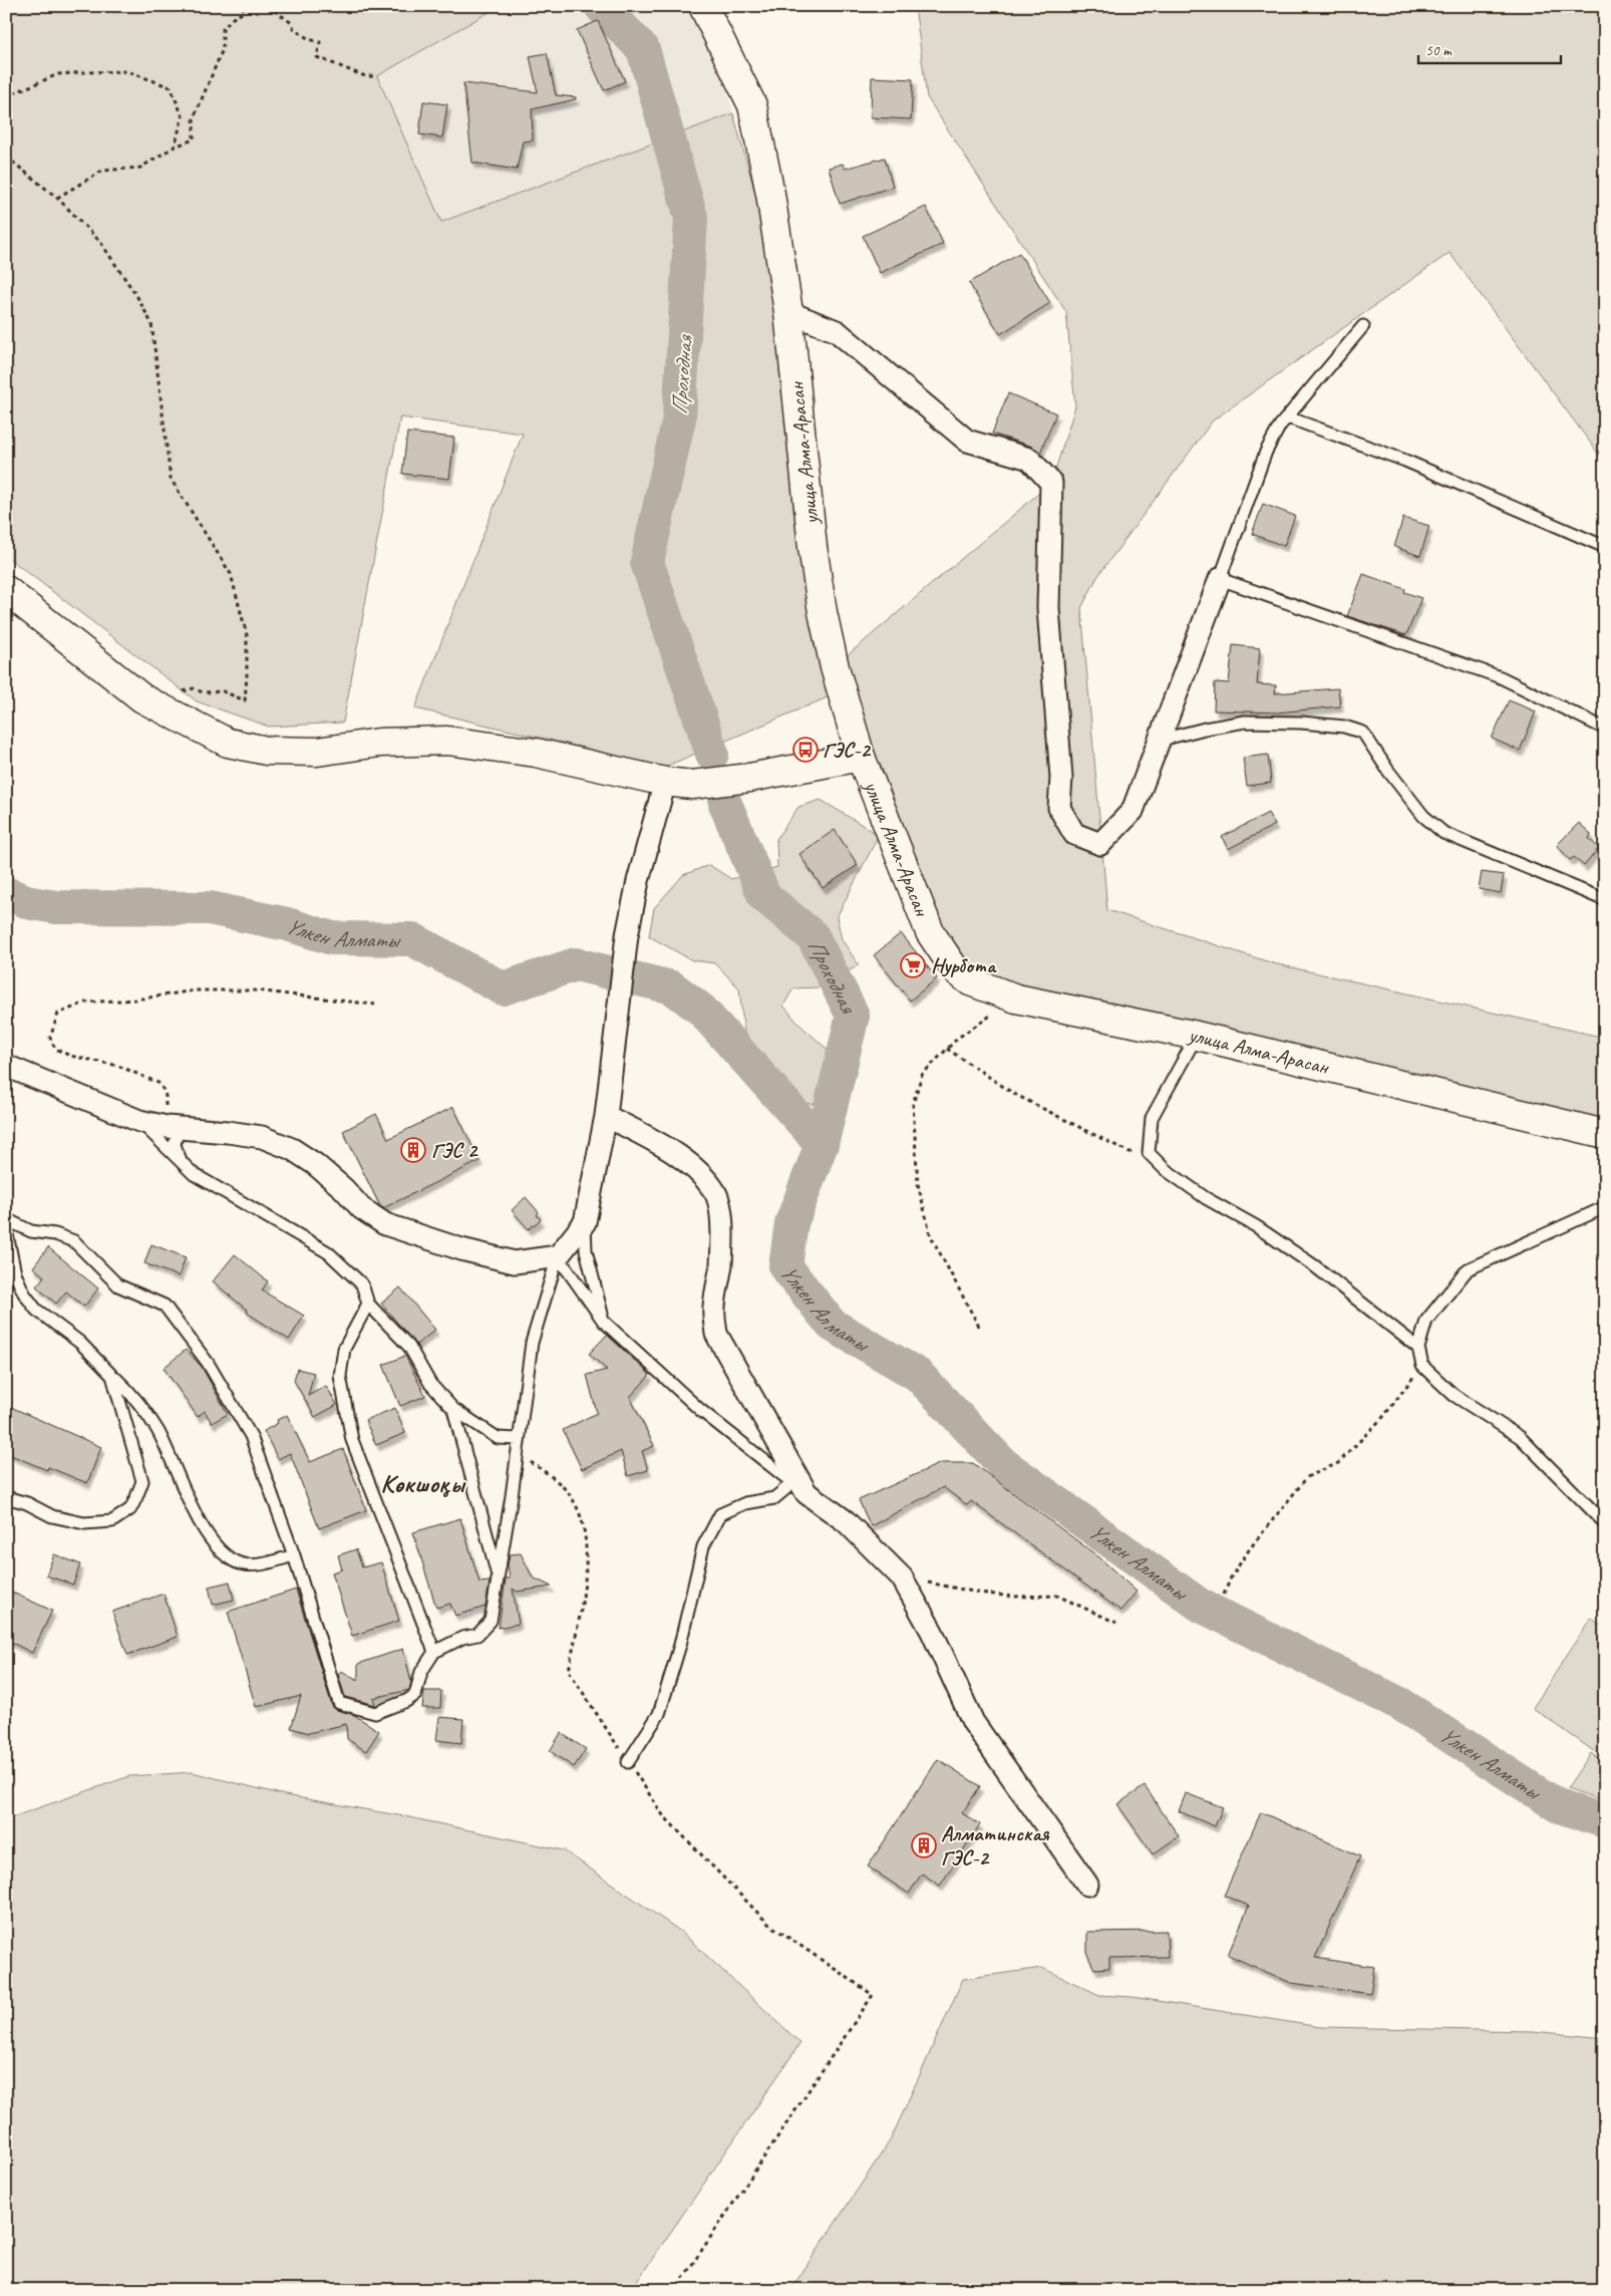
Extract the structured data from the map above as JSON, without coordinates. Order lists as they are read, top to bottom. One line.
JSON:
{"streets":{"street":["улица Алма-Арасан"]},"districts":["Көкшоқы"],"water":["Проходная","Үлкен Алматы"],"places":{"bus stop":["ГЭС-2"],"supermarket":["Нурбота"],"building":["ГЭС 2","Алматинская ГЭС-2"]},"scale_bar":"50 m"}
